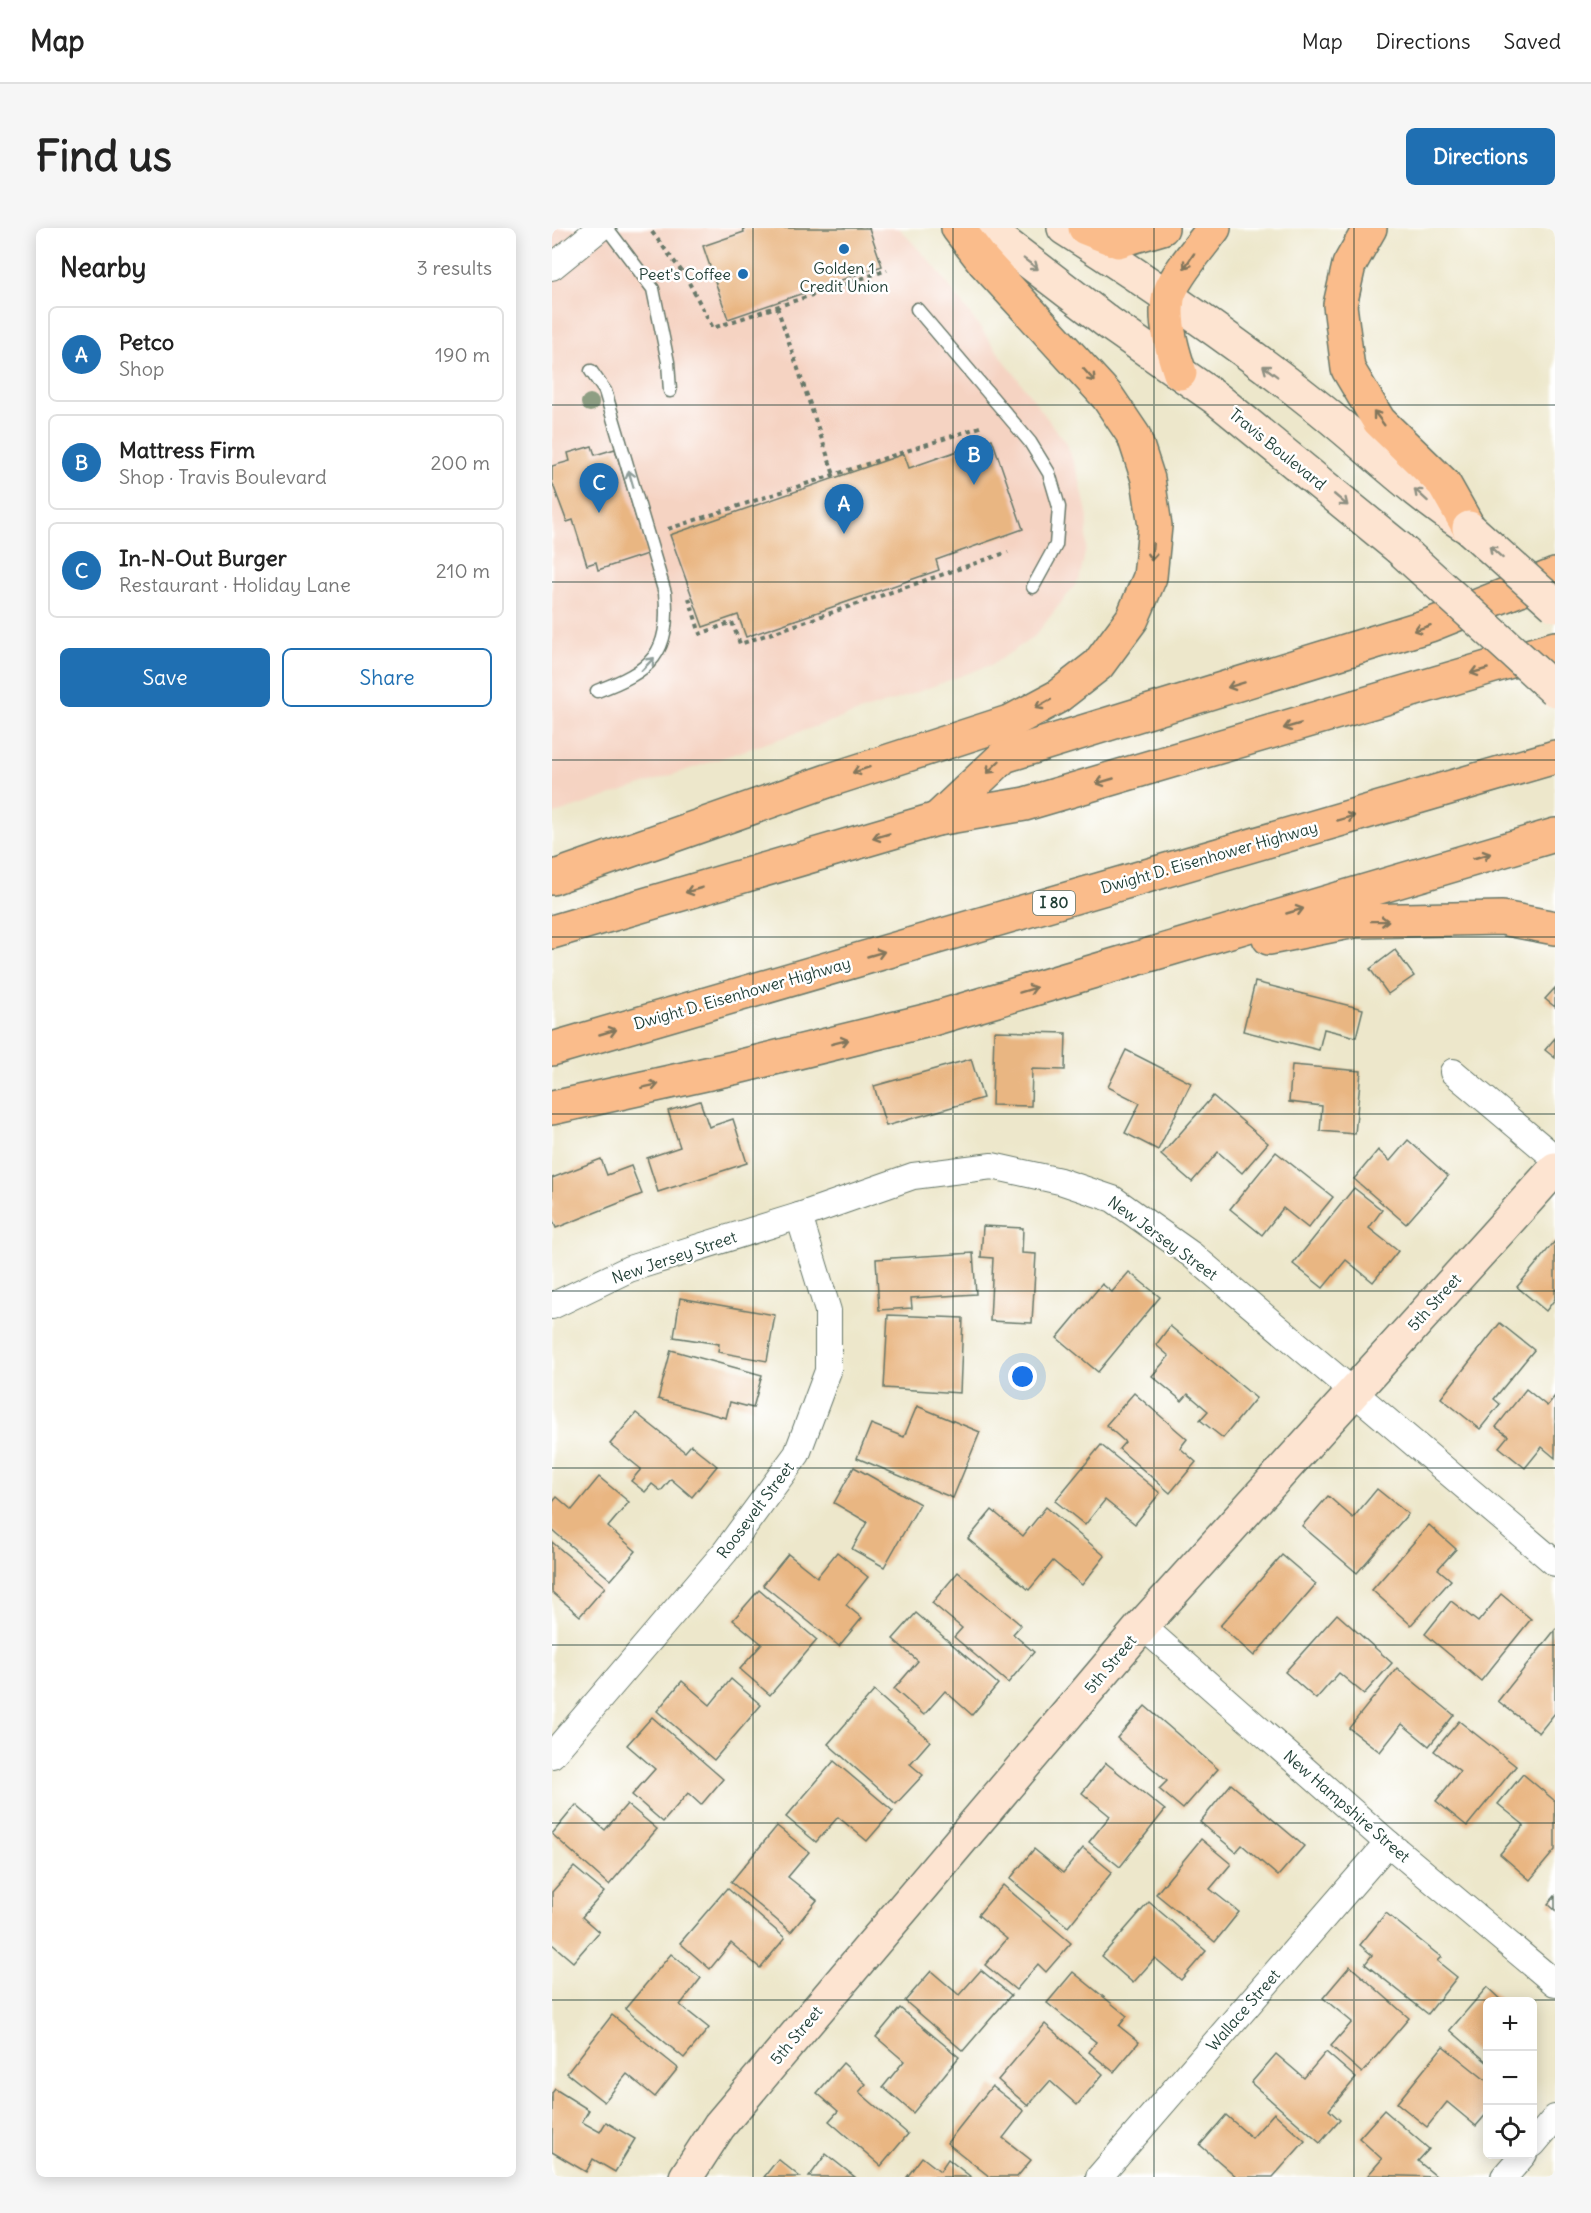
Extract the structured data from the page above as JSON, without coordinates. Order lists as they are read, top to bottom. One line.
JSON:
{"streets":{"highway":["Dwight D. Eisenhower Highway","I 80"],"main road":["Travis Boulevard","5th Street"],"street":["New Jersey Street","Roosevelt Street","New Hampshire Street","Wallace Street"]},"crossings":[["New Jersey Street","5th Street"],["New Jersey Street","Roosevelt Street"],["5th Street","New Hampshire Street"],["New Hampshire Street","Wallace Street"]],"places":["Golden 1 Credit Union","Peet's Coffee"],"page":{"header":"Map","nav":["Map","Directions","Saved"],"buttons":["Directions",["Save","Share"]],"title":"Find us","heading":["Nearby","3 results"],"list":[{"mark":"A","name":"Petco","note":"Shop","value":"190 m"},{"mark":"B","name":"Mattress Firm","note":"Shop · Travis Boulevard","value":"200 m"},{"mark":"C","name":"In-N-Out Burger","note":"Restaurant · Holiday Lane","value":"210 m"}],"pins":["B","C","A"],"map_buttons":["+","−"]}}
